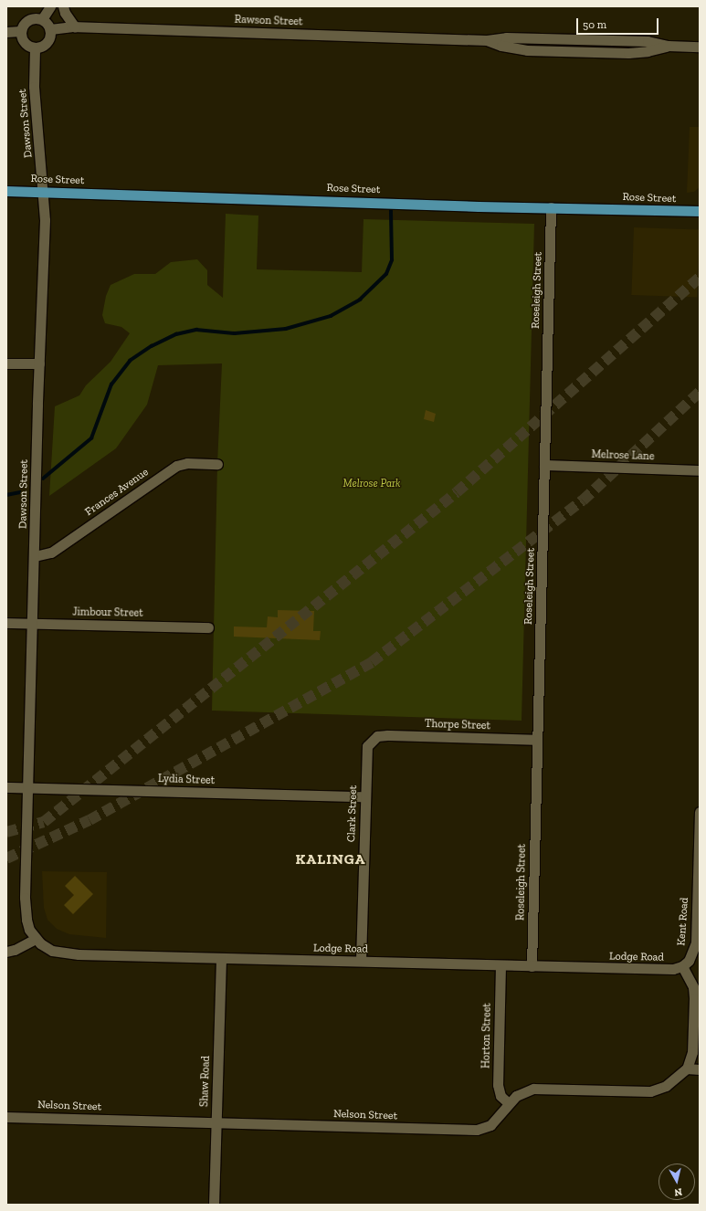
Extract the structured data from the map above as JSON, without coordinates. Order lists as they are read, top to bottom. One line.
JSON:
{"streets":{"main road":["Rose Street"],"street":["Rawson Street","Dawson Street","Roseleigh Street","Melrose Lane","Frances Avenue","Jimbour Street","Thorpe Street","Lydia Street","Clark Street","Kent Road","Lodge Road","Horton Street","Shaw Road","Nelson Street"]},"crossings":[["Rawson Street","Dawson Street"],["Dawson Street","Rose Street"],["Dawson Street","Frances Avenue"],["Dawson Street","Jimbour Street"],["Dawson Street","Lydia Street"],["Dawson Street","Lodge Road"],["Rose Street","Roseleigh Street"],["Roseleigh Street","Melrose Lane"],["Roseleigh Street","Thorpe Street"],["Roseleigh Street","Lodge Road"],["Thorpe Street","Clark Street"],["Lydia Street","Clark Street"],["Clark Street","Lodge Road"],["Kent Road","Lodge Road"],["Lodge Road","Horton Street"],["Lodge Road","Shaw Road"],["Horton Street","Nelson Street"],["Shaw Road","Nelson Street"]],"districts":["KALINGA"],"parks":["Melrose Park"],"scale_bar":"50 m","north":"bottom"}
